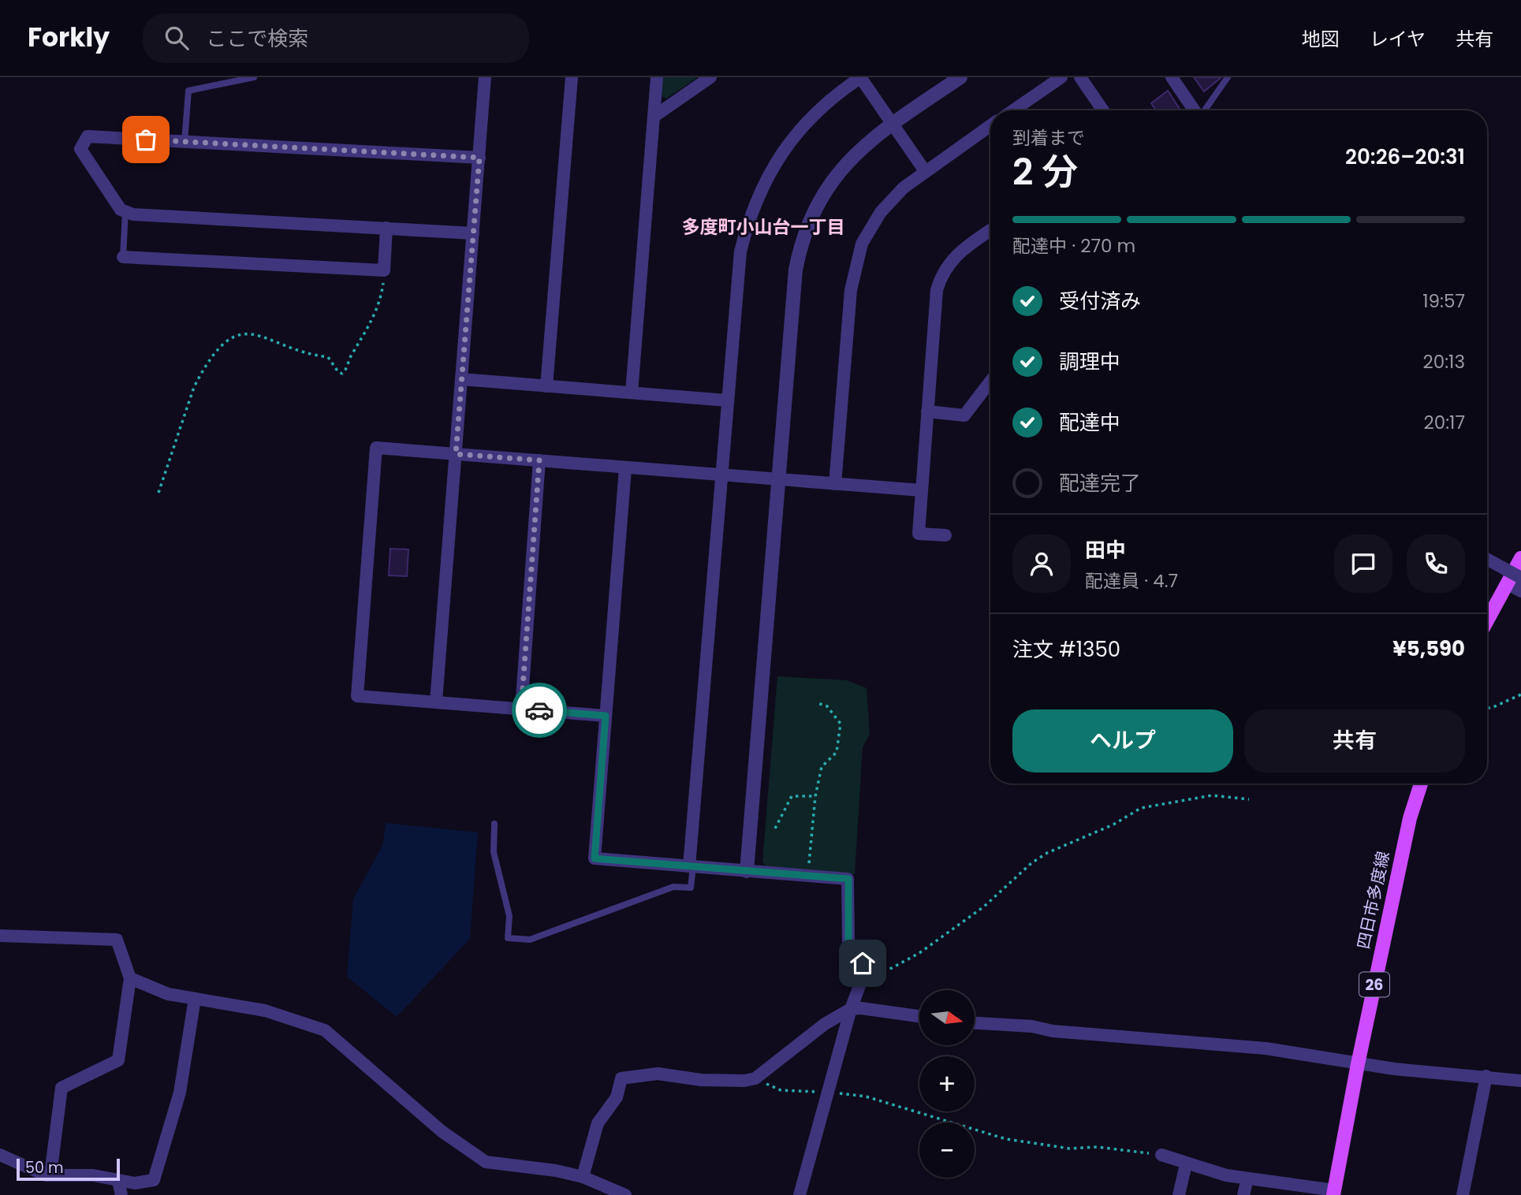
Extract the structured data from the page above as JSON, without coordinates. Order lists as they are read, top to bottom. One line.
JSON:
{"streets":{"main road":["四日市多度線","26"]},"districts":["多度町小山台一丁目"],"scale_bar":"50 m","north":"right","page":{"header":"Forkly","search":"ここで検索","nav":["地図","レイヤ","共有"],"heading":["2 分","到着まで","20:26–20:31"],"panel":["田中","配達員 · 4.7","注文 #1350","¥5,590"],"bar":"配達中 · 270 m","list":[["受付済み","19:57"],["調理中","20:13"],["配達中","20:17"],"配達完了"],"buttons":["ヘルプ","共有"],"map_buttons":["+","−"],"scale":"50 m"}}
